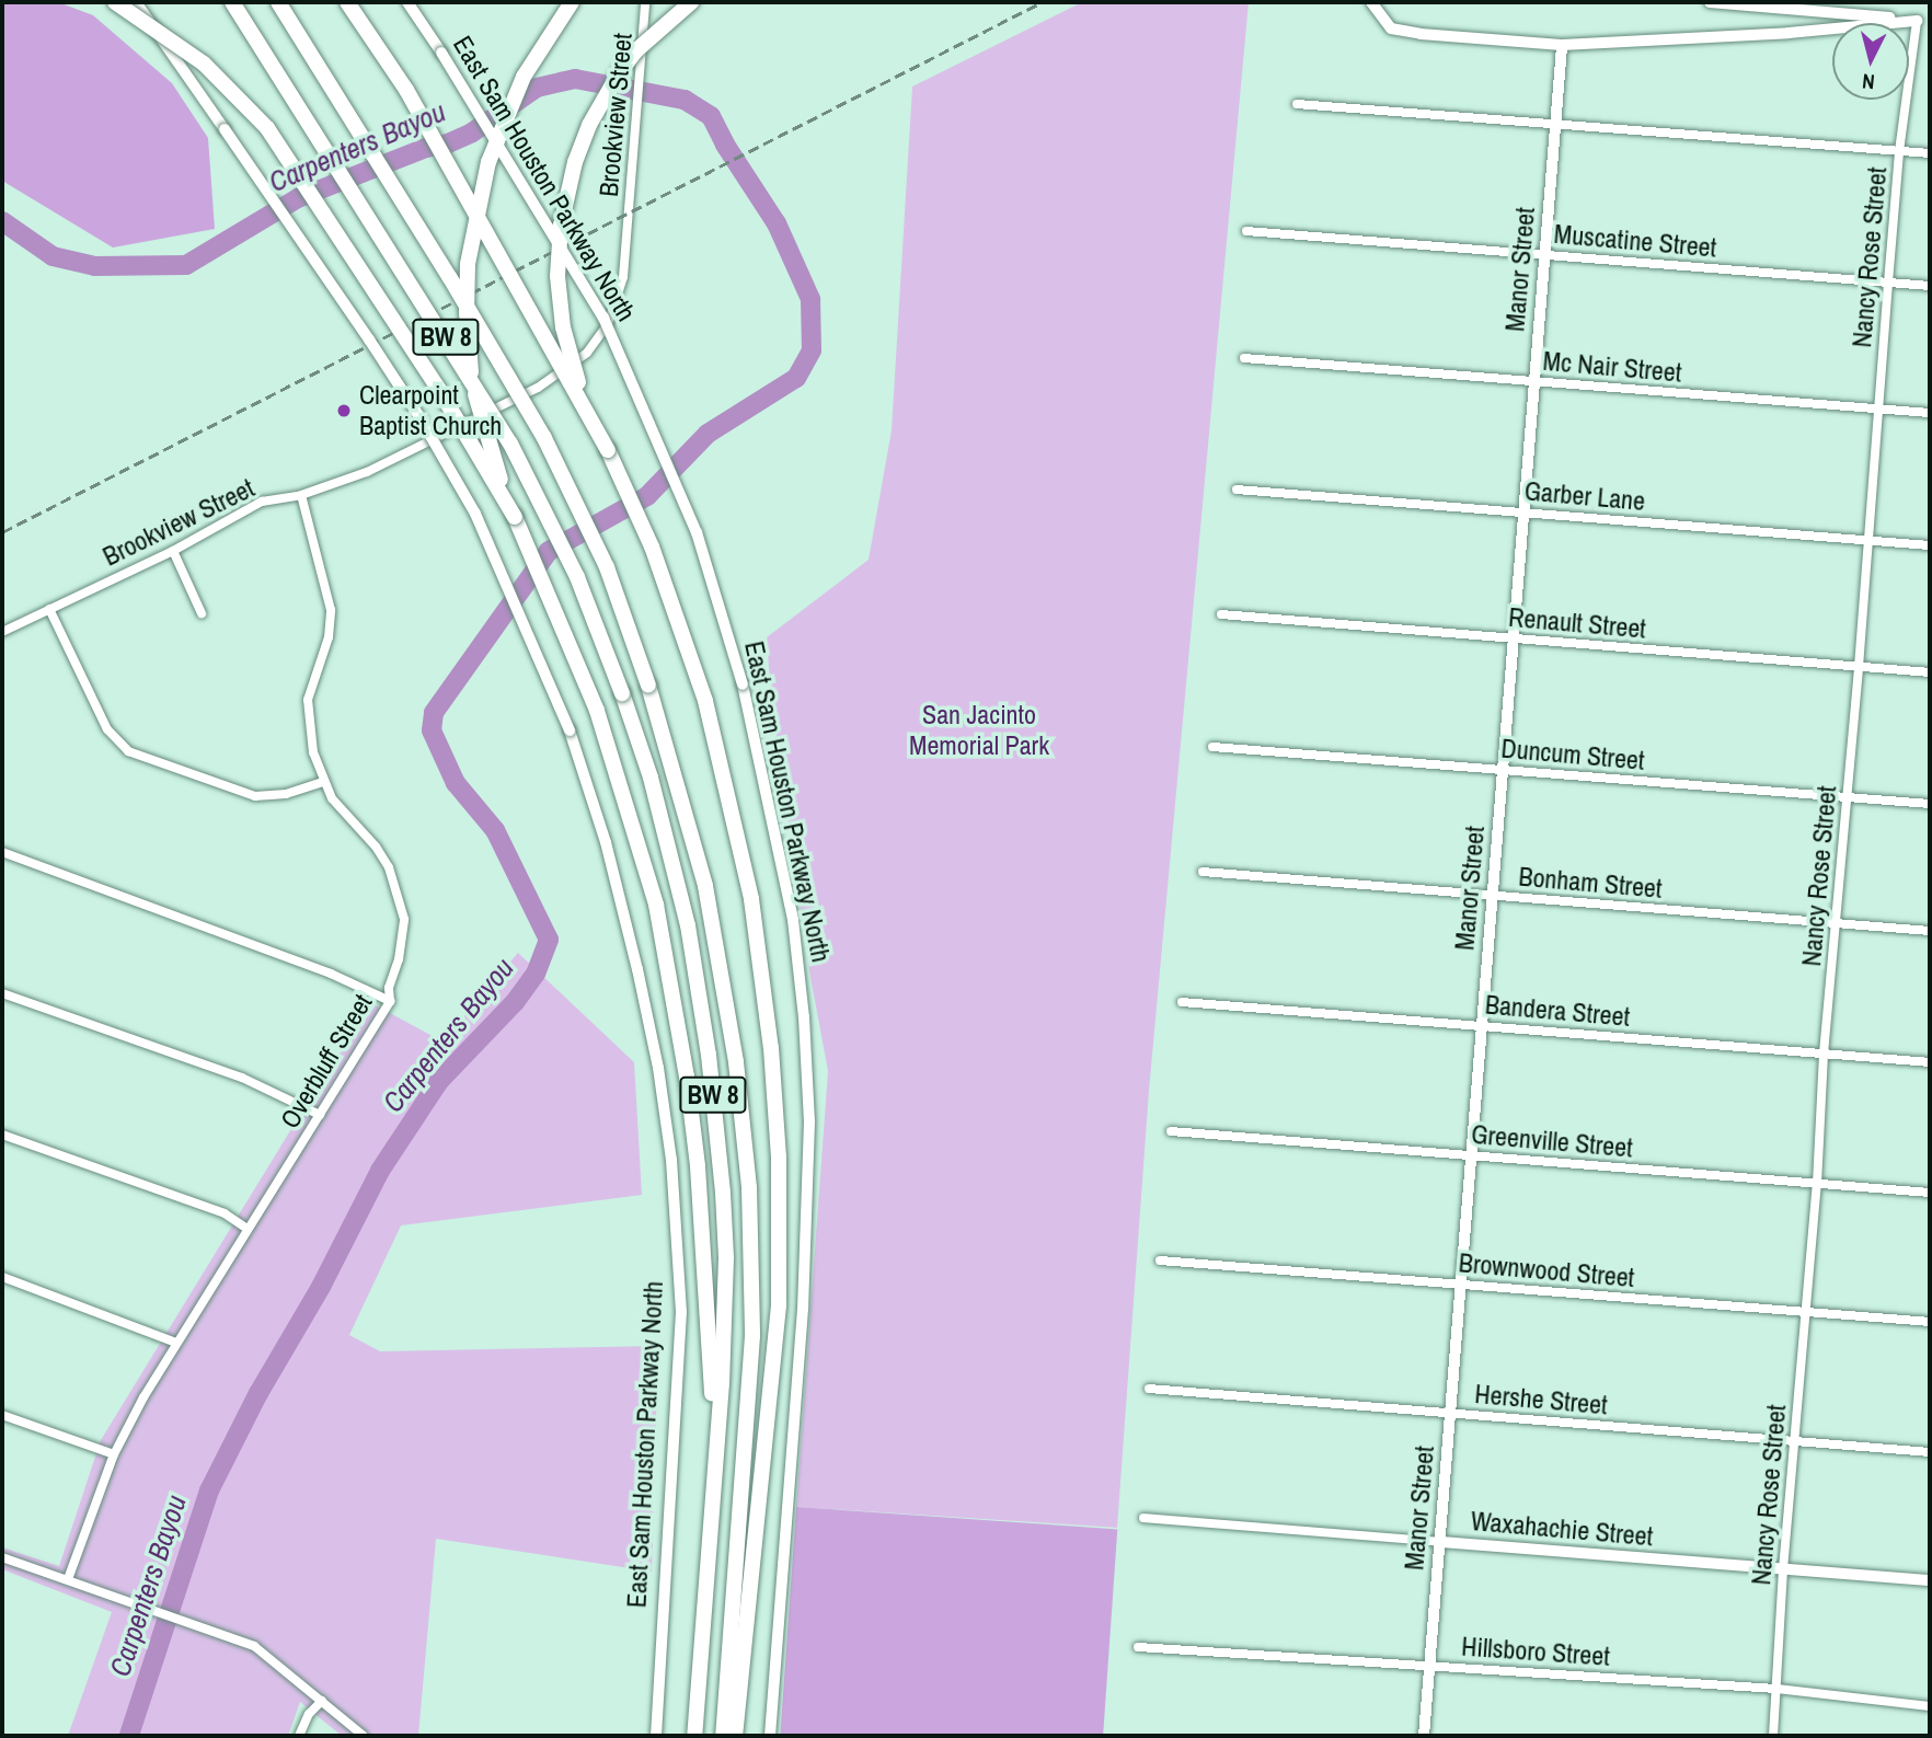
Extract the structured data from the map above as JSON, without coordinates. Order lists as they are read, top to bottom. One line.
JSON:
{"streets":{"highway":["BW 8"],"main road":["East Sam Houston Parkway North","Manor Street","Waxahachie Street"],"street":["Brookview Street","Muscatine Street","Nancy Rose Street","Mc Nair Street","Garber Lane","Renault Street","Duncum Street","Bonham Street","Bandera Street","Overbluff Street","Greenville Street","Brownwood Street","Hershe Street","Hillsboro Street"]},"crossings":[["Brookview Street","Overbluff Street"],["Muscatine Street","Nancy Rose Street"],["Muscatine Street","Manor Street"],["Nancy Rose Street","Mc Nair Street"],["Nancy Rose Street","Garber Lane"],["Nancy Rose Street","Renault Street"],["Nancy Rose Street","Duncum Street"],["Nancy Rose Street","Bonham Street"],["Nancy Rose Street","Bandera Street"],["Nancy Rose Street","Greenville Street"],["Nancy Rose Street","Brownwood Street"],["Nancy Rose Street","Hershe Street"],["Nancy Rose Street","Waxahachie Street"],["Nancy Rose Street","Hillsboro Street"],["Manor Street","Mc Nair Street"],["Manor Street","Garber Lane"],["Manor Street","Renault Street"],["Manor Street","Duncum Street"],["Manor Street","Bonham Street"],["Manor Street","Bandera Street"],["Manor Street","Greenville Street"],["Manor Street","Brownwood Street"],["Manor Street","Hershe Street"],["Manor Street","Waxahachie Street"],["Manor Street","Hillsboro Street"]],"water":["Carpenters Bayou"],"parks":["San Jacinto Memorial Park"],"places":["Clearpoint Baptist Church"],"north":"bottom"}
